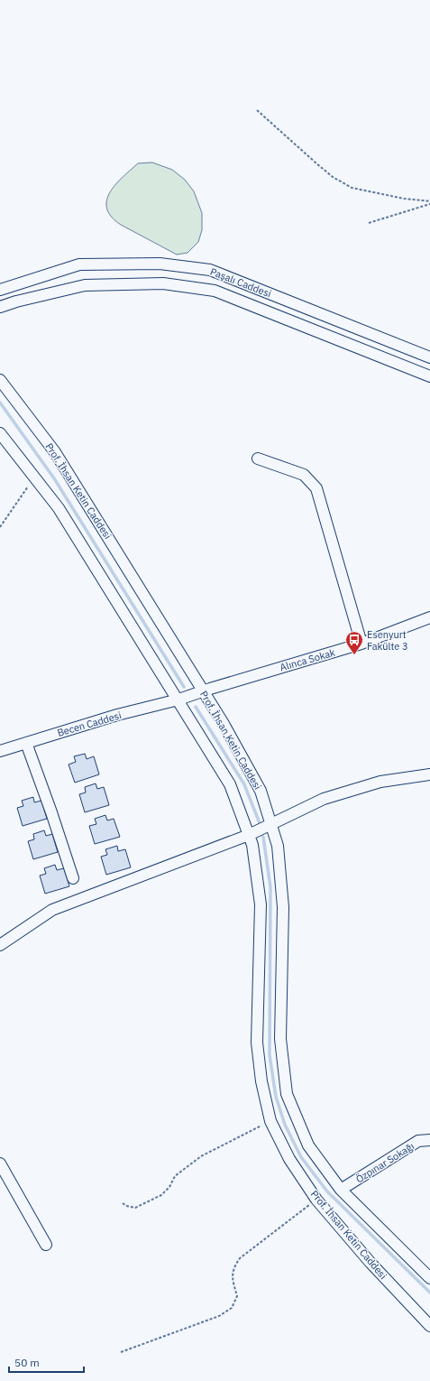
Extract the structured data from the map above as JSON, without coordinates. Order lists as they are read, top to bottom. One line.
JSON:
{"streets":{"street":["Paşalı Caddesi","Prof. İhsan Ketin Caddesi","Alınca Sokak","Becen Caddesi","Özpınar Sokağı"]},"crossings":[["Prof. İhsan Ketin Caddesi","Alınca Sokak"],["Prof. İhsan Ketin Caddesi","Becen Caddesi"],["Prof. İhsan Ketin Caddesi","Özpınar Sokağı"],["Alınca Sokak","Becen Caddesi"]],"places":{"bus stop":["Esenyurt Fakülte 3"]},"scale_bar":"50 m"}
